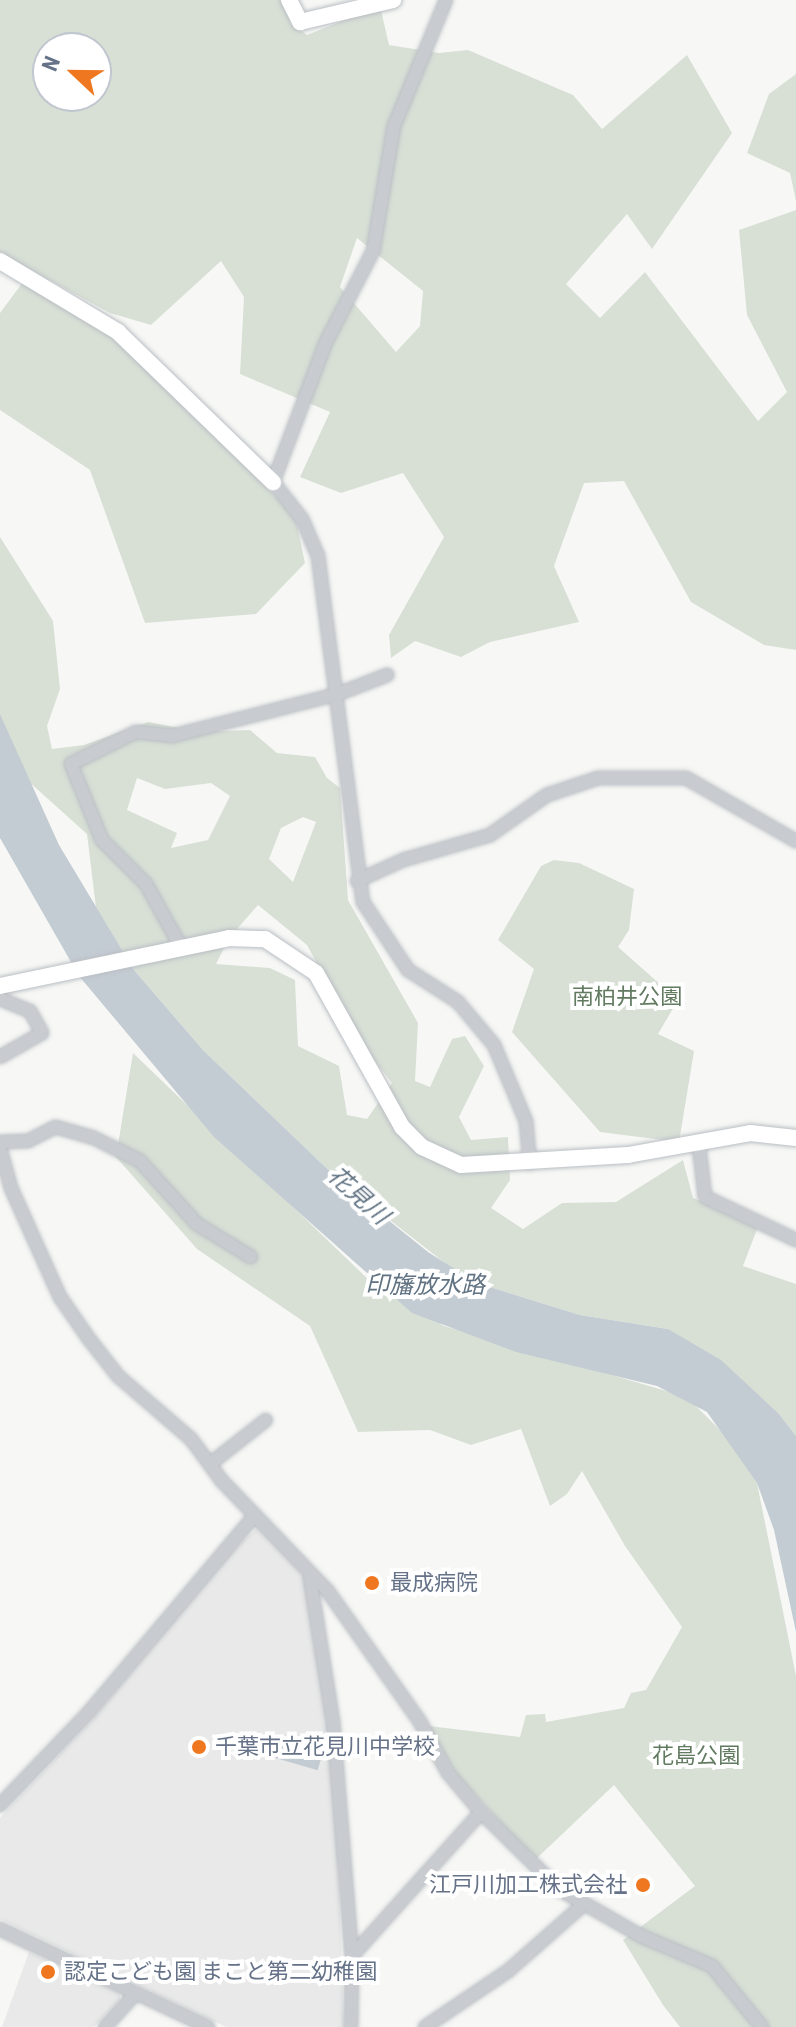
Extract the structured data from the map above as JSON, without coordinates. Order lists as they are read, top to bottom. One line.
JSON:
{"water":["花見川","印旛放水路"],"parks":["南柏井公園","花島公園"],"places":["最成病院","千葉市立花見川中学校","江戸川加工株式会社","認定こども園 まこと第二幼稚園"],"north":"left"}
